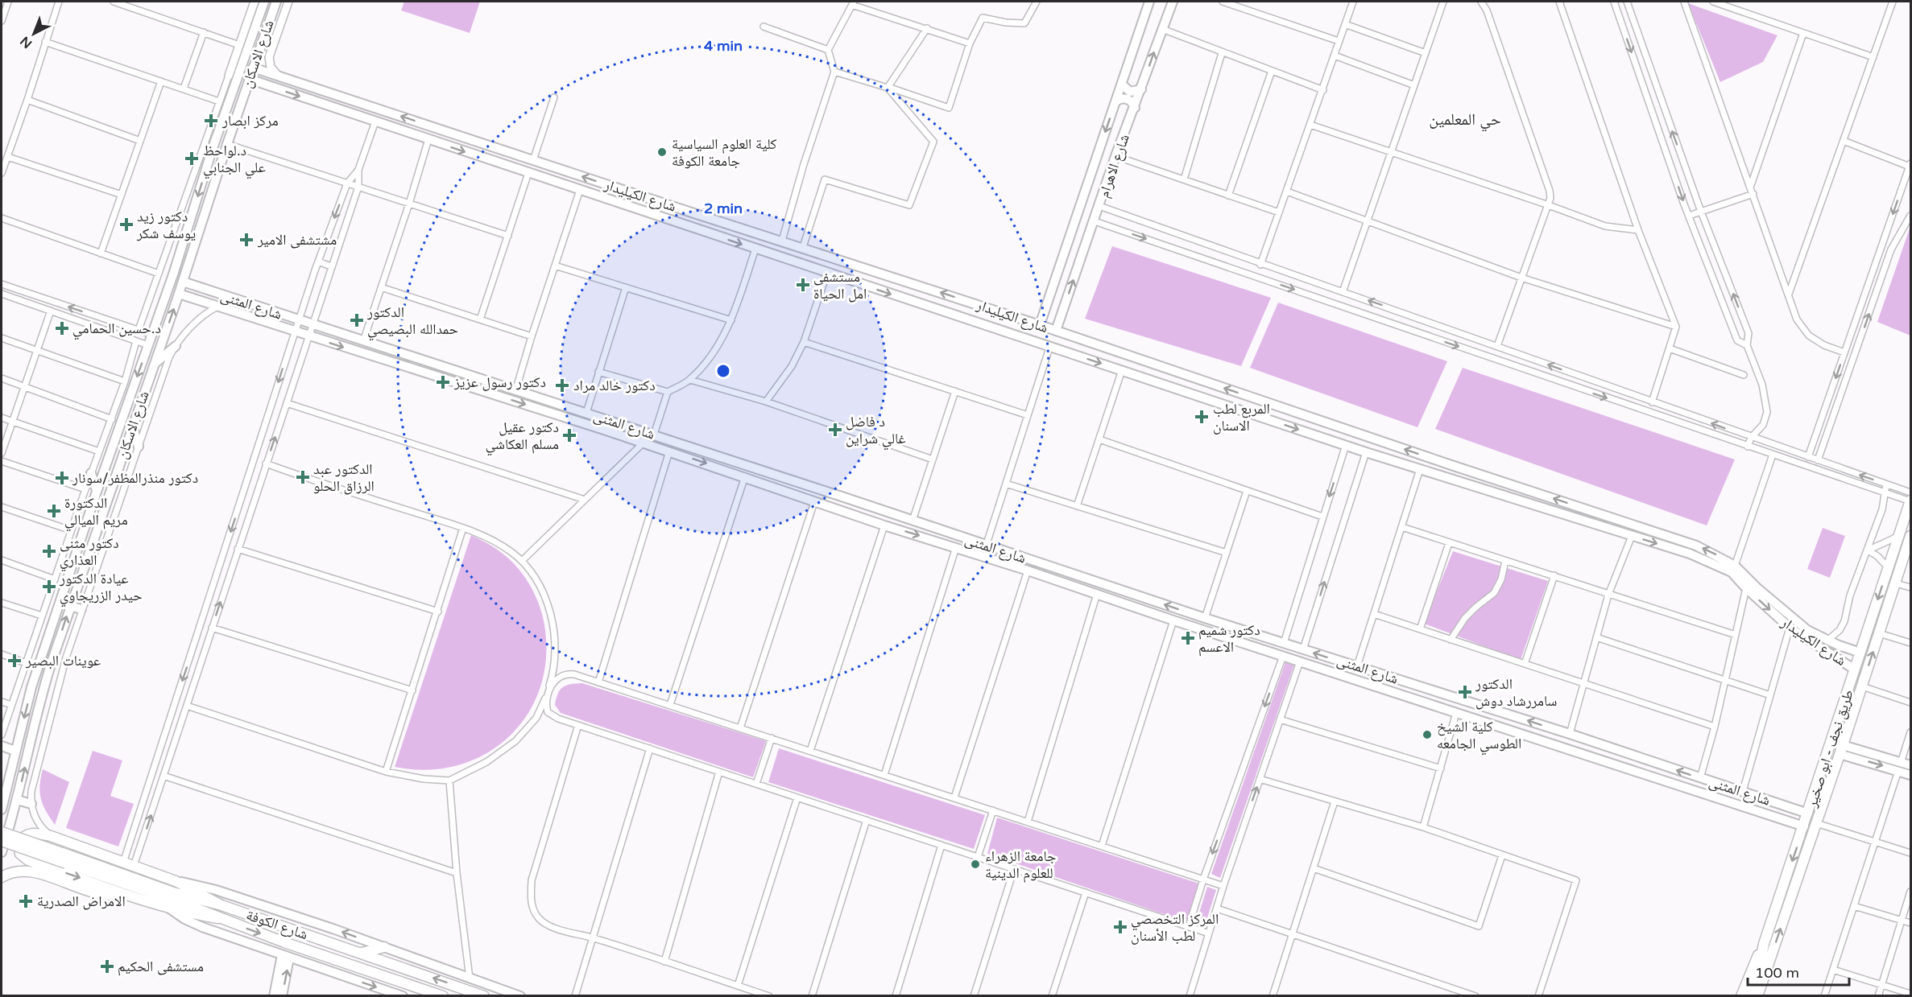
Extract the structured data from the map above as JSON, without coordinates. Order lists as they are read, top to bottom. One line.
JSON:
{"streets":{"highway":["طريق نجف - ابو صخير","شارع الكوفة"],"main road":["شارع الاسكان","شارع الاهرام","شارع الكيليدار","شارع المثنى"]},"crossings":[["شارع الاسكان","شارع الكيليدار"],["شارع الاسكان","شارع المثنى"],["شارع الاهرام","شارع الكيليدار"],["شارع الكيليدار","طريق نجف - ابو صخير"],["شارع المثنى","طريق نجف - ابو صخير"]],"districts":["حي المعلمین"],"places":{"health":["مركز ابصار","د.لواحظ علي الجنابي","دكتور زيد يوسف شكر","مشتشفى الامير","مستشفى امل الحياة","الدكتور حمدالله البصيصي","د.حسين الحمامي","دكتور رسول عزيز","دكتور خالد مراد","المربع لطب الاسنان","د فاضل غالي شراين","دكتور عقيل مسلم العكاشي","الدكتور عبد الرزاق الحلو","دكتور منذرالمظفر/سونار","الدكتورة مريم الميالي","دكتور مثنى العذاري","عيادة الدكتور حيدر الزريجاوي","دكتور شميم الاعسم","عوينات البصير","الدكتور سامررشاد دوش","الامراض الصدرية","المركز التخصصي لطب الأسنان","مستشفى الحكيم"],"other":["كلية العلوم السياسية جامعة الكوفة","كلية الشيخ الطوسي الجامعه","جامعة الزهراء للعلوم الدينية"]},"scale_bar":"100 m","north":"bottom left","rings":["4 min","2 min"]}
